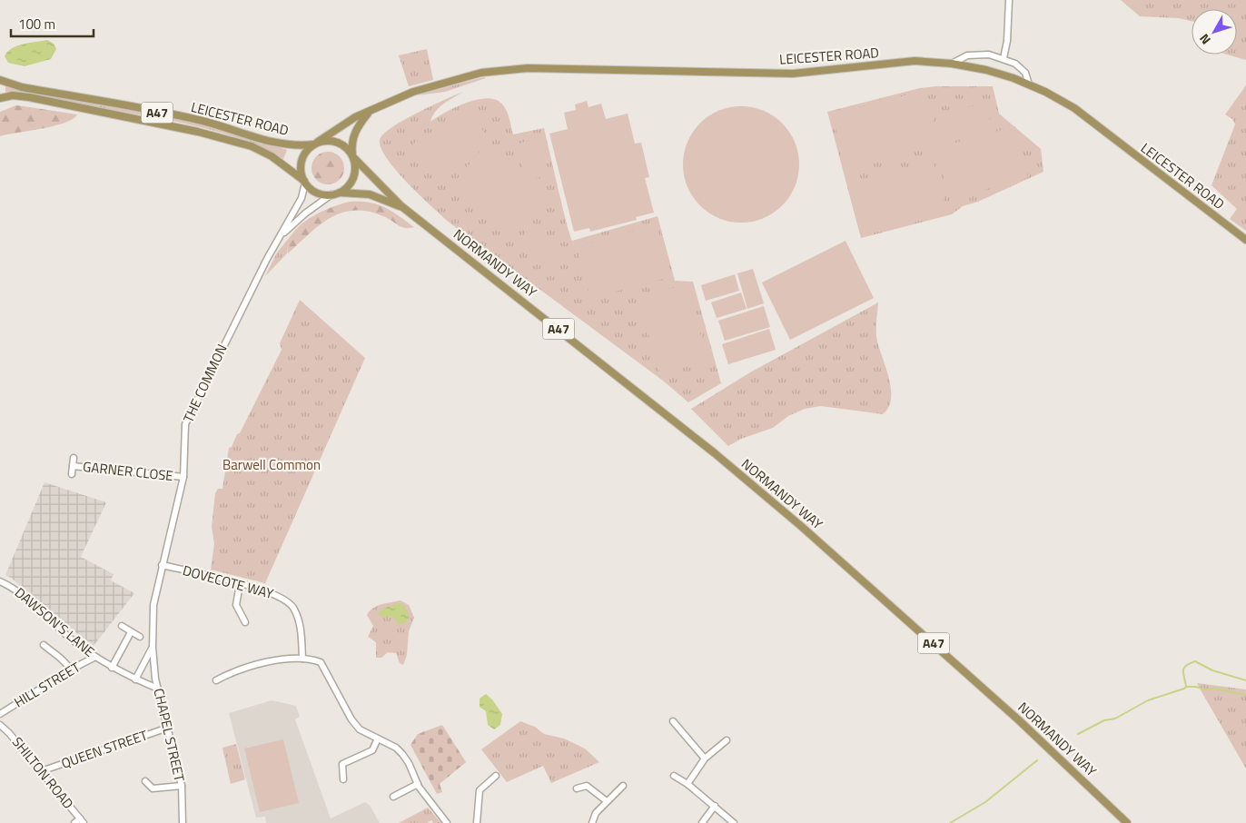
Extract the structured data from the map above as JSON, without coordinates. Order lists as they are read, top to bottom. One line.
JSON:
{"streets":{"main road":["LEICESTER ROAD","A47","NORMANDY WAY"],"street":["THE COMMON","GARNER CLOSE","DOVECOTE WAY","DAWSON'S LANE","HILL STREET","CHAPEL STREET","QUEEN STREET","SHILTON ROAD"]},"crossings":[["LEICESTER ROAD","NORMANDY WAY"],["LEICESTER ROAD","THE COMMON"],["NORMANDY WAY","THE COMMON"],["THE COMMON","GARNER CLOSE"],["THE COMMON","DOVECOTE WAY"],["THE COMMON","CHAPEL STREET"],["DAWSON'S LANE","HILL STREET"],["DAWSON'S LANE","CHAPEL STREET"],["CHAPEL STREET","QUEEN STREET"],["QUEEN STREET","SHILTON ROAD"]],"parks":["Barwell Common"],"scale_bar":"100 m","north":"bottom left"}
